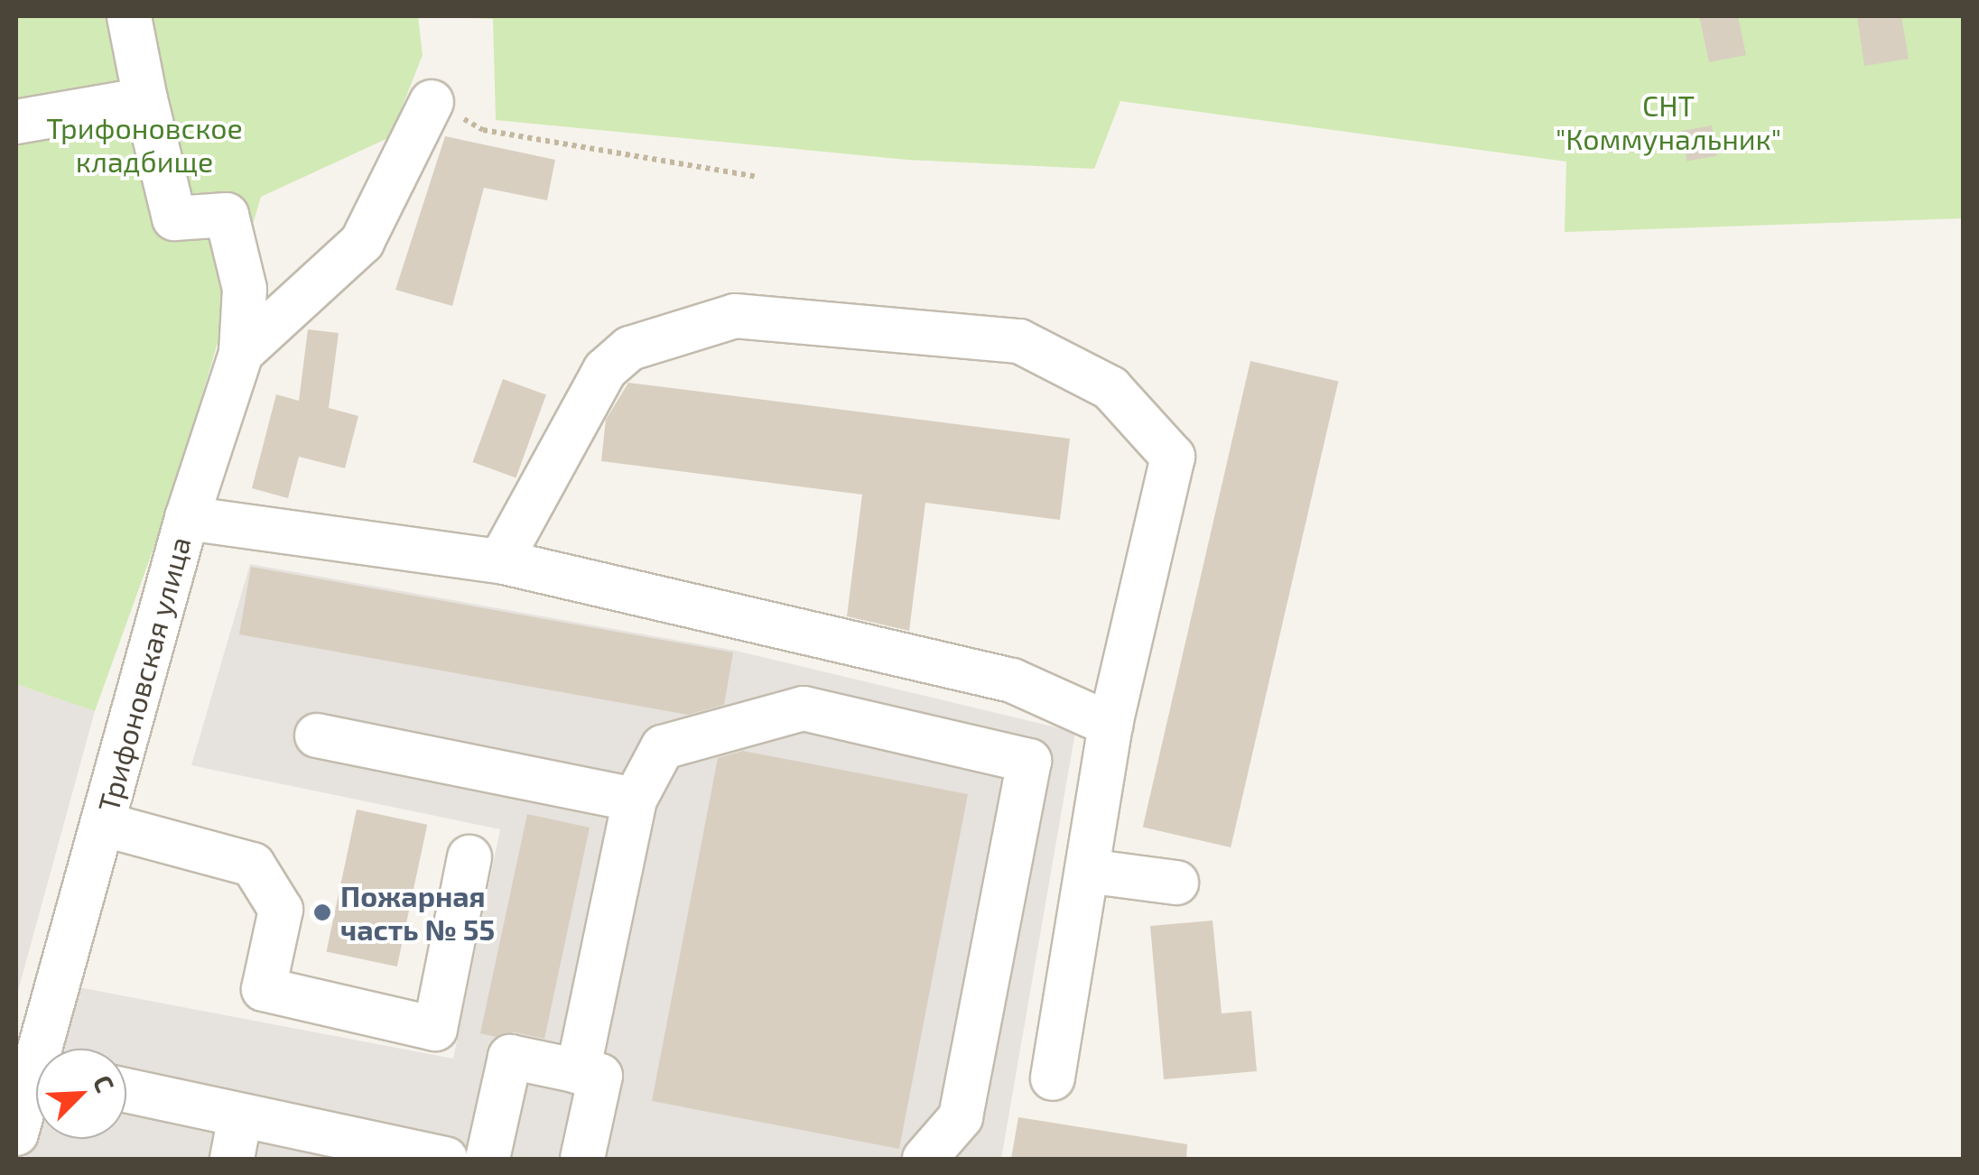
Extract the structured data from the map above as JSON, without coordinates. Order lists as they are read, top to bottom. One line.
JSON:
{"streets":{"street":["Трифоновская улица"]},"parks":["СНТ \"Коммунальник\"","Трифоновское кладбище"],"places":["Пожарная часть № 55"],"north":"top right"}
